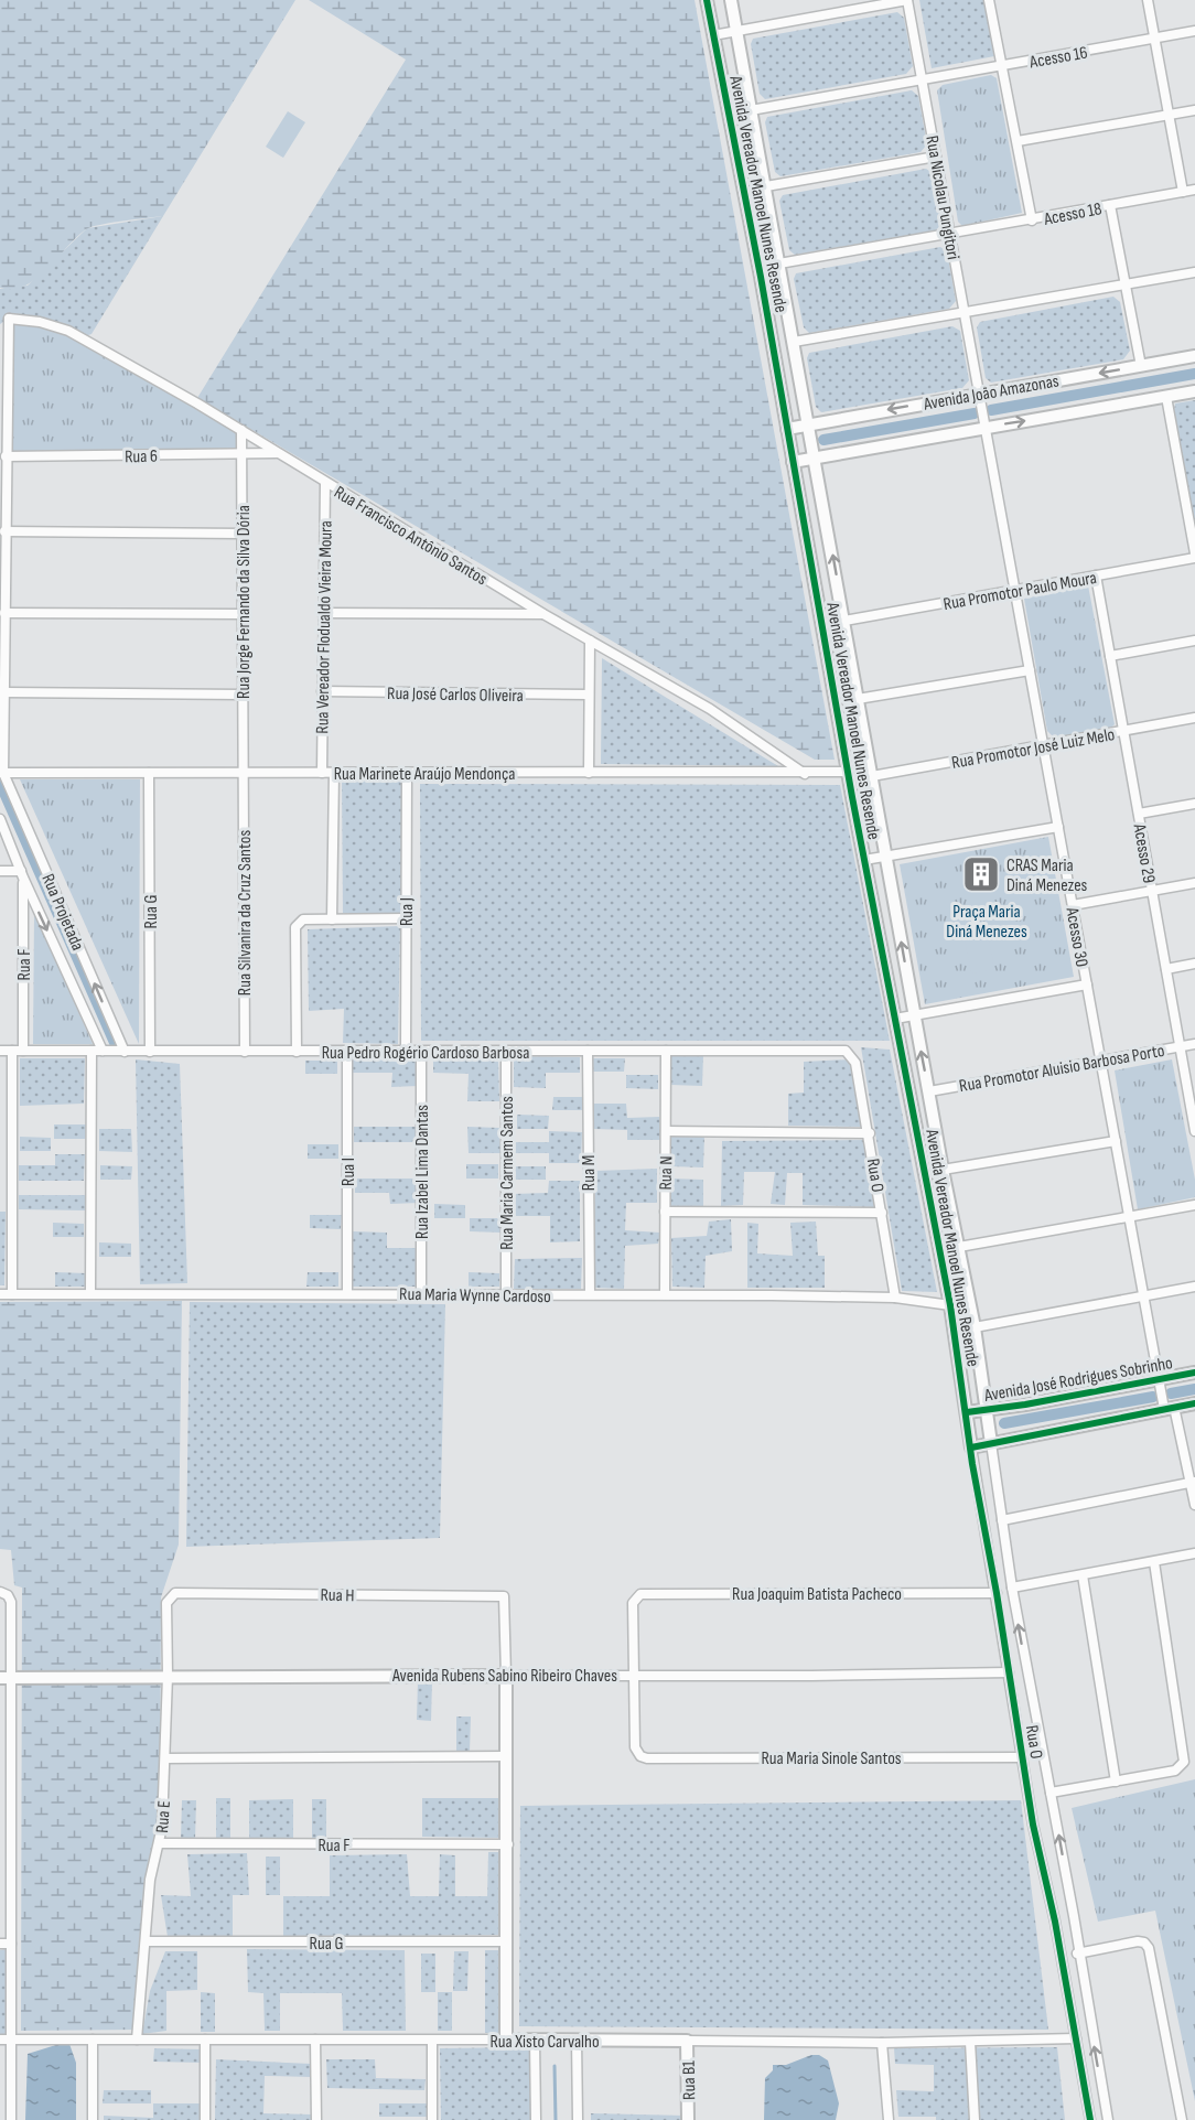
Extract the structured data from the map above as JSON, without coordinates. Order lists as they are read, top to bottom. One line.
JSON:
{"streets":{"street":["Acesso 16","Avenida Vereador Manoel Nunes Resende","Rua Nicolau Pungitori","Acesso 18","Avenida João Amazonas","Rua 6","Rua Francisco Antônio Santos","Rua Promotor Paulo Moura","Rua Jorge Fernando da Silva Dória","Rua Vereador Flodualdo Vieira Moura","Rua José Carlos Oliveira","Rua Promotor José Luiz Melo","Rua Marinete Araújo Mendonça","Acesso 29","Rua Projetada","Rua G","Rua J","Rua Silvanira da Cruz Santos","Acesso 30","Rua F","Rua Pedro Rogério Cardoso Barbosa","Rua Promotor Aluisio Barbosa Porto","Rua I","Rua Izabel Lima Dantas","Rua Maria Carmem Santos","Rua M","Rua N","Rua O","Rua Maria Wynne Cardoso","Avenida José Rodrigues Sobrinho","Rua Joaquim Batista Pacheco","Rua H","Avenida Rubens Sabino Ribeiro Chaves","Rua Maria Sinole Santos","Rua E","Rua Xisto Carvalho","Rua B1"]},"crossings":[["Acesso 16","Avenida Vereador Manoel Nunes Resende"],["Acesso 16","Rua Nicolau Pungitori"],["Avenida Vereador Manoel Nunes Resende","Avenida João Amazonas"],["Avenida Vereador Manoel Nunes Resende","Rua Promotor Paulo Moura"],["Avenida Vereador Manoel Nunes Resende","Rua Promotor José Luiz Melo"],["Avenida Vereador Manoel Nunes Resende","Rua Marinete Araújo Mendonça"],["Avenida Vereador Manoel Nunes Resende","Rua Promotor Aluisio Barbosa Porto"],["Avenida Vereador Manoel Nunes Resende","Rua O"],["Avenida Vereador Manoel Nunes Resende","Rua Maria Wynne Cardoso"],["Avenida Vereador Manoel Nunes Resende","Avenida José Rodrigues Sobrinho"],["Rua Nicolau Pungitori","Acesso 18"],["Rua Nicolau Pungitori","Avenida João Amazonas"],["Rua Nicolau Pungitori","Acesso 30"],["Avenida João Amazonas","Acesso 30"],["Rua 6","Rua Francisco Antônio Santos"],["Rua 6","Rua Jorge Fernando da Silva Dória"],["Rua Francisco Antônio Santos","Rua Jorge Fernando da Silva Dória"],["Rua Francisco Antônio Santos","Rua Vereador Flodualdo Vieira Moura"],["Rua Francisco Antônio Santos","Rua Marinete Araújo Mendonça"],["Rua Promotor Paulo Moura","Acesso 29"],["Rua Promotor Paulo Moura","Acesso 30"],["Rua Jorge Fernando da Silva Dória","Rua Marinete Araújo Mendonça"],["Rua Jorge Fernando da Silva Dória","Rua Silvanira da Cruz Santos"],["Rua Vereador Flodualdo Vieira Moura","Rua José Carlos Oliveira"],["Rua Vereador Flodualdo Vieira Moura","Rua Marinete Araújo Mendonça"],["Rua Promotor José Luiz Melo","Acesso 29"],["Rua Promotor José Luiz Melo","Acesso 30"],["Rua Marinete Araújo Mendonça","Rua Projetada"],["Rua Marinete Araújo Mendonça","Rua G"],["Rua Marinete Araújo Mendonça","Rua J"],["Rua Marinete Araújo Mendonça","Rua Silvanira da Cruz Santos"],["Acesso 29","Rua Promotor Aluisio Barbosa Porto"],["Rua Projetada","Rua F"],["Rua Projetada","Rua Pedro Rogério Cardoso Barbosa"],["Rua G","Rua Pedro Rogério Cardoso Barbosa"],["Rua G","Rua E"],["Rua J","Rua Pedro Rogério Cardoso Barbosa"],["Rua Silvanira da Cruz Santos","Rua Pedro Rogério Cardoso Barbosa"],["Acesso 30","Rua Promotor Aluisio Barbosa Porto"],["Acesso 30","Avenida José Rodrigues Sobrinho"],["Rua F","Rua Pedro Rogério Cardoso Barbosa"],["Rua F","Rua E"],["Rua Pedro Rogério Cardoso Barbosa","Rua I"],["Rua Pedro Rogério Cardoso Barbosa","Rua Izabel Lima Dantas"],["Rua Pedro Rogério Cardoso Barbosa","Rua Maria Carmem Santos"],["Rua Pedro Rogério Cardoso Barbosa","Rua M"],["Rua Pedro Rogério Cardoso Barbosa","Rua N"],["Rua Pedro Rogério Cardoso Barbosa","Rua O"],["Rua I","Rua Maria Wynne Cardoso"],["Rua Izabel Lima Dantas","Rua Maria Wynne Cardoso"],["Rua Maria Carmem Santos","Rua Maria Wynne Cardoso"],["Rua M","Rua Maria Wynne Cardoso"],["Rua N","Rua Maria Wynne Cardoso"],["Rua O","Rua Maria Wynne Cardoso"],["Rua O","Rua Joaquim Batista Pacheco"],["Rua O","Avenida Rubens Sabino Ribeiro Chaves"],["Rua O","Rua Maria Sinole Santos"],["Rua O","Rua Xisto Carvalho"],["Rua Joaquim Batista Pacheco","Avenida Rubens Sabino Ribeiro Chaves"],["Rua Joaquim Batista Pacheco","Rua Maria Sinole Santos"],["Rua H","Avenida Rubens Sabino Ribeiro Chaves"],["Rua H","Rua E"],["Avenida Rubens Sabino Ribeiro Chaves","Rua Maria Sinole Santos"],["Avenida Rubens Sabino Ribeiro Chaves","Rua E"],["Rua E","Rua Xisto Carvalho"],["Rua Xisto Carvalho","Rua B1"]],"parks":["Praça Maria Diná Menezes"],"places":{"building":["CRAS Maria Diná Menezes"]}}
